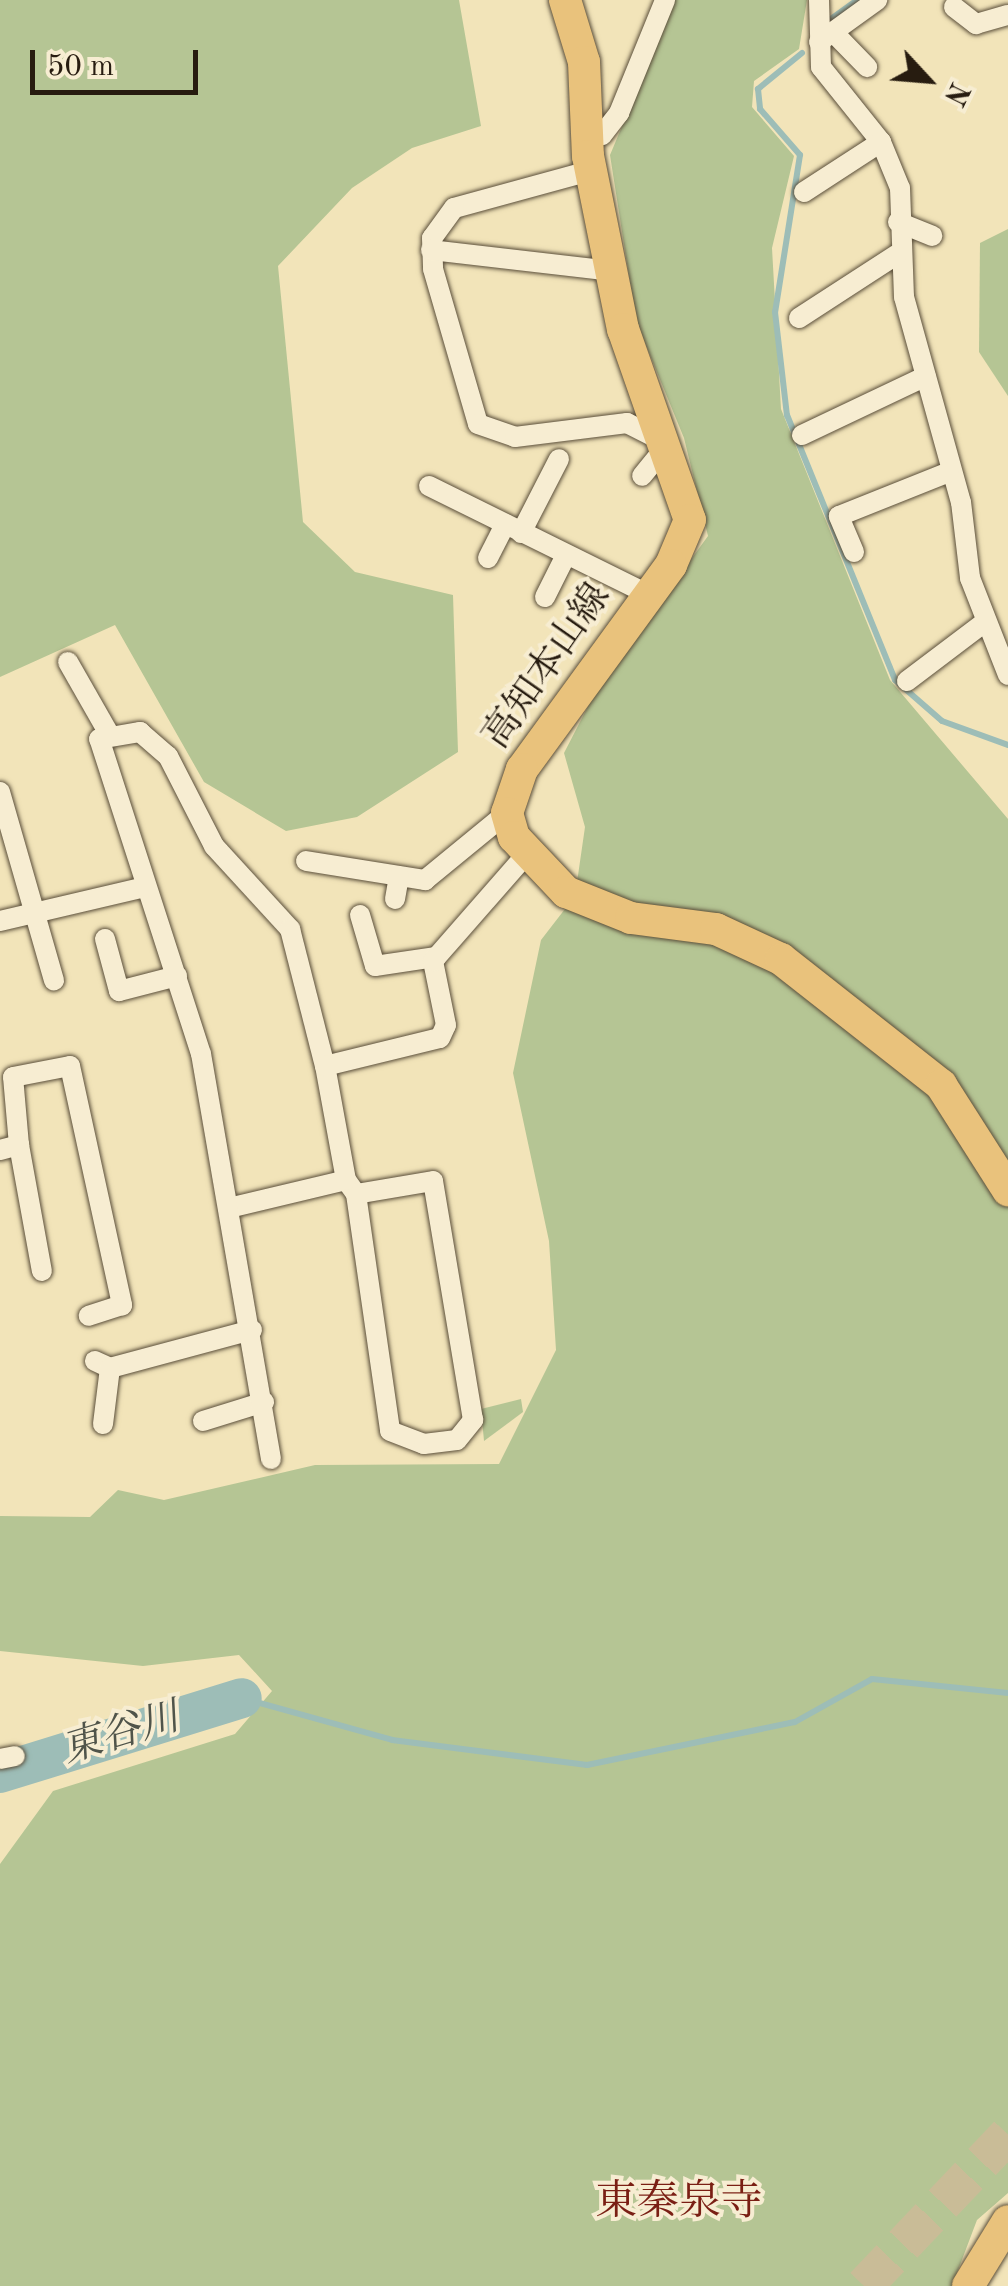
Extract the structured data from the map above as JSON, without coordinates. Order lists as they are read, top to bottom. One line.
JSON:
{"streets":{"main road":["高知本山線"]},"districts":["東秦泉寺"],"water":["東谷川"],"scale_bar":"50 m","north":"bottom right"}
